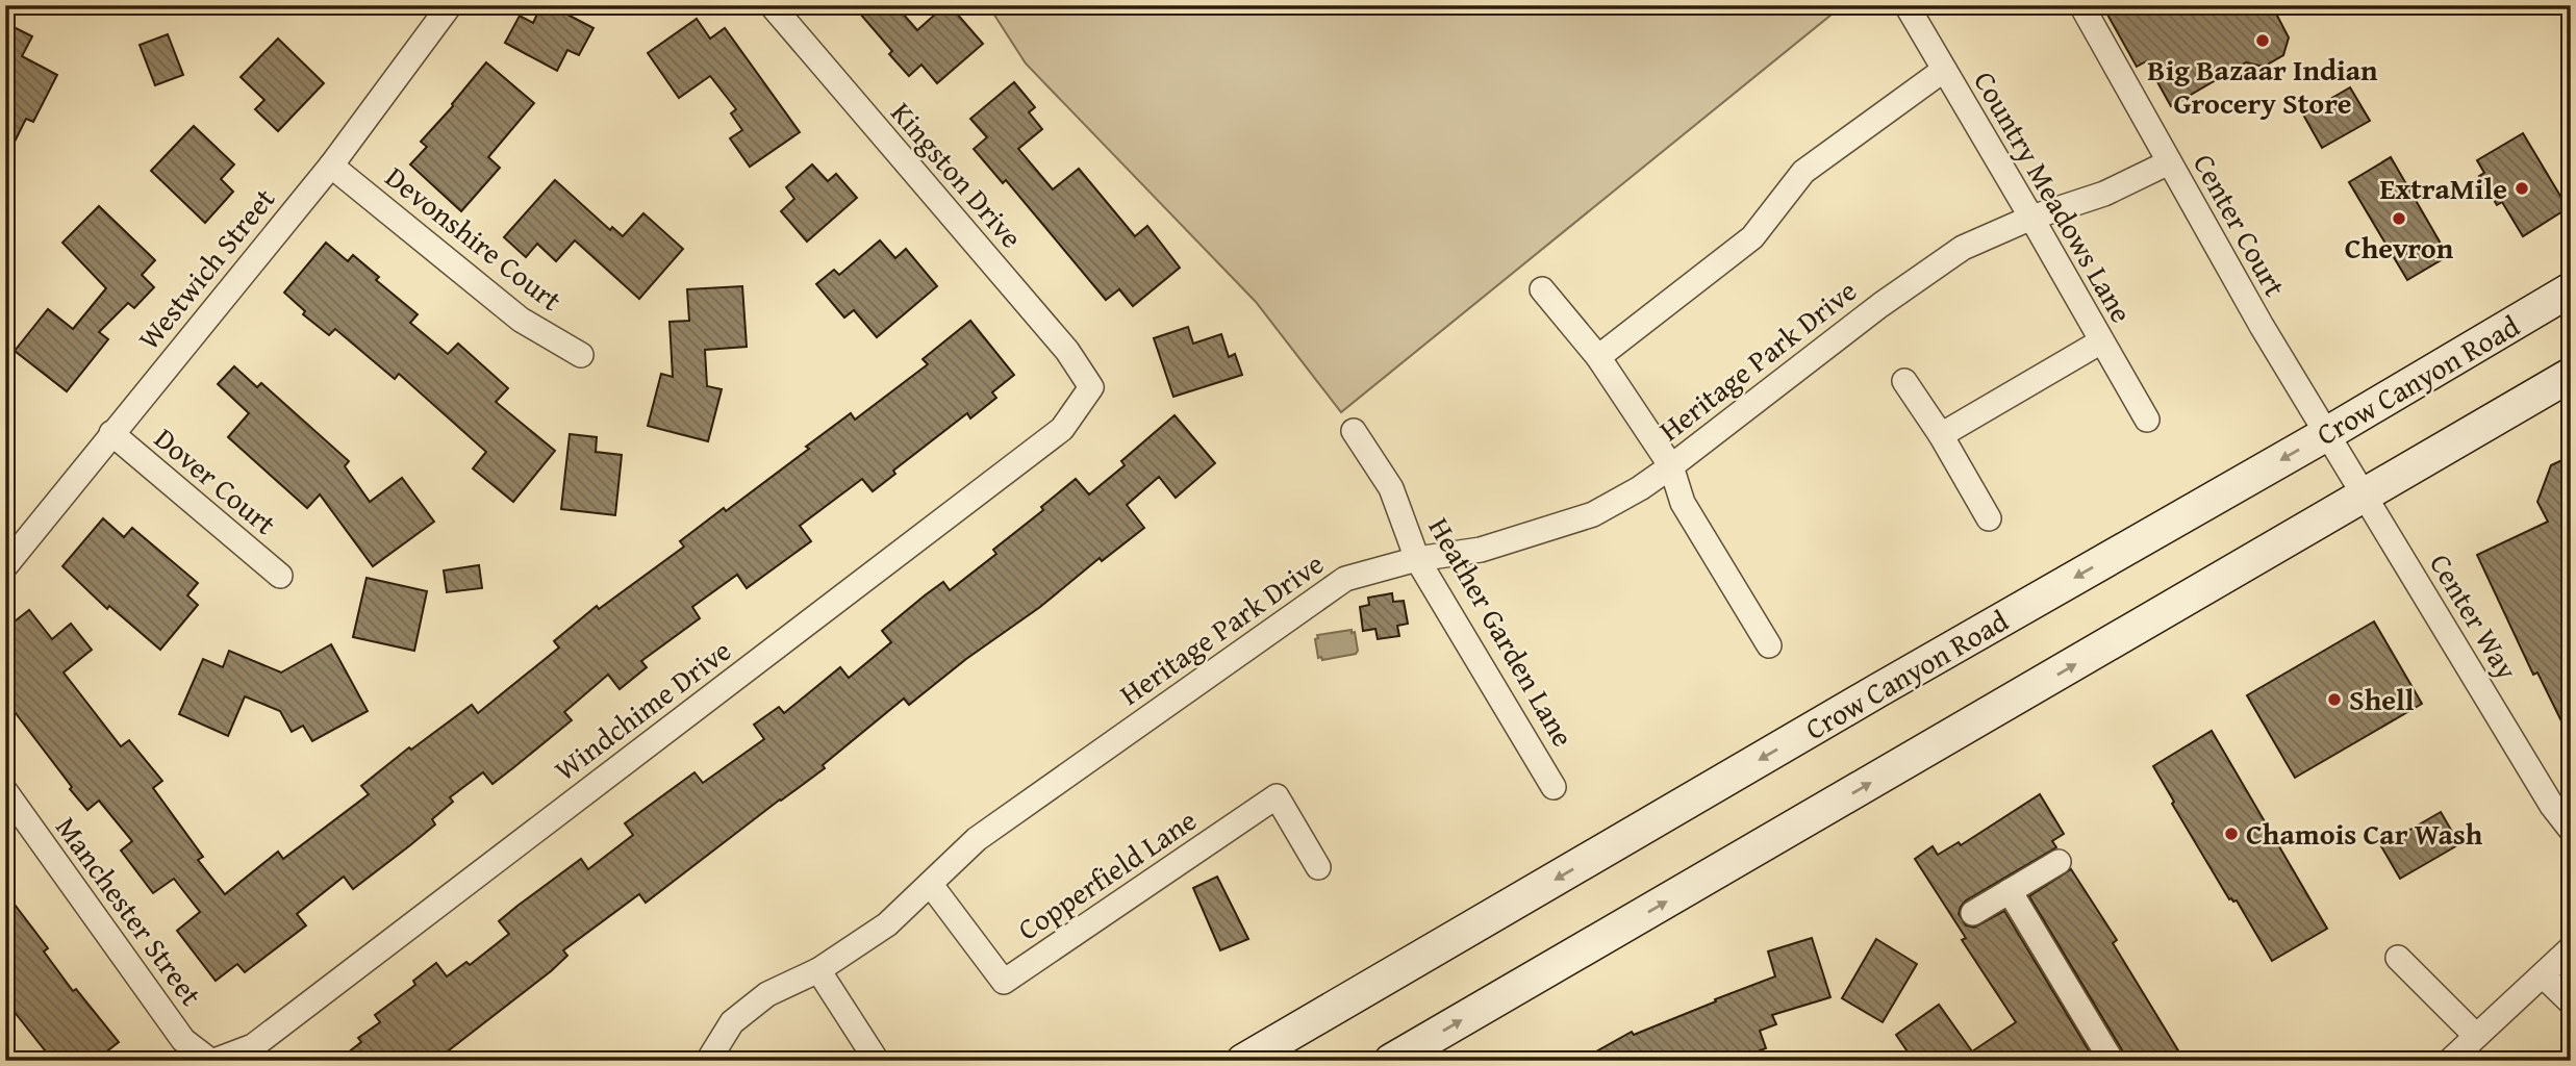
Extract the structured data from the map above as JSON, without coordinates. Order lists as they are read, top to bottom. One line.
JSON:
{"streets":{"main road":["Crow Canyon Road"],"street":["Kingston Drive","Country Meadows Lane","Center Court","Devonshire Court","Westwich Street","Heritage Park Drive","Dover Court","Center Way","Heather Garden Lane","Windchime Drive","Copperfield Lane","Manchester Street"]},"crossings":[["Kingston Drive","Windchime Drive"],["Country Meadows Lane","Heritage Park Drive"],["Center Court","Heritage Park Drive"],["Center Court","Crow Canyon Road"],["Center Court","Center Way"],["Devonshire Court","Westwich Street"],["Westwich Street","Dover Court"],["Heritage Park Drive","Heather Garden Lane"],["Heritage Park Drive","Copperfield Lane"],["Crow Canyon Road","Center Way"],["Windchime Drive","Manchester Street"]],"places":["Big Bazaar Indian Grocery Store","ExtraMile","Chevron","Shell","Chamois Car Wash"]}
